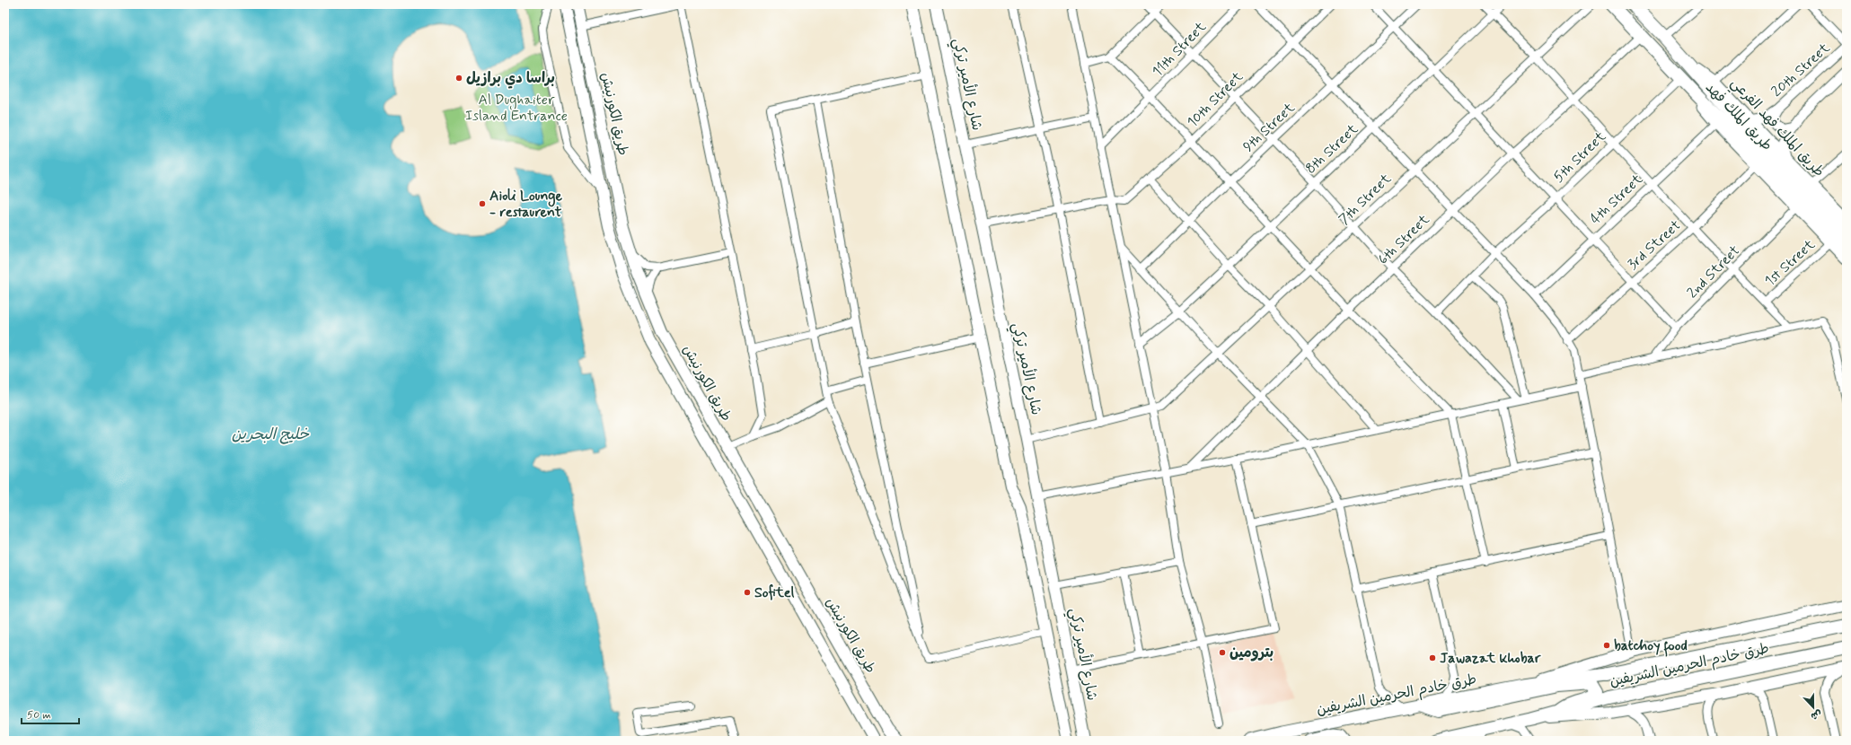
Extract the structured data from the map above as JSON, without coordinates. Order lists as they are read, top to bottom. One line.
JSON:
{"streets":{"highway":["طريق الملك فهد","طرق خادم الحرمين الشريفين"],"main road":["شارع الأمير تركي","طريق الكورنيش","طريق الملك فهد الفرعي"],"street":["11th Street","20th Street","10th Street","9th Street","8th Street","5th Street","7th Street","4th Street","6th Street","3rd Street","1st Street","2nd Street"]},"crossings":[["شارع الأمير تركي","10th Street"],["شارع الأمير تركي","7th Street"],["طريق الملك فهد","طريق الملك فهد الفرعي"],["طريق الملك فهد","5th Street"],["طريق الملك فهد","6th Street"]],"water":["خليج البحرين"],"parks":["Al Dughaiter Island Entrance"],"places":["براسا دي برازيل","Aioli Lounge - restaurent","Sofitel","batchoy food","بترومين","Jawazat khobar"],"scale_bar":"50 m","north":"bottom"}
